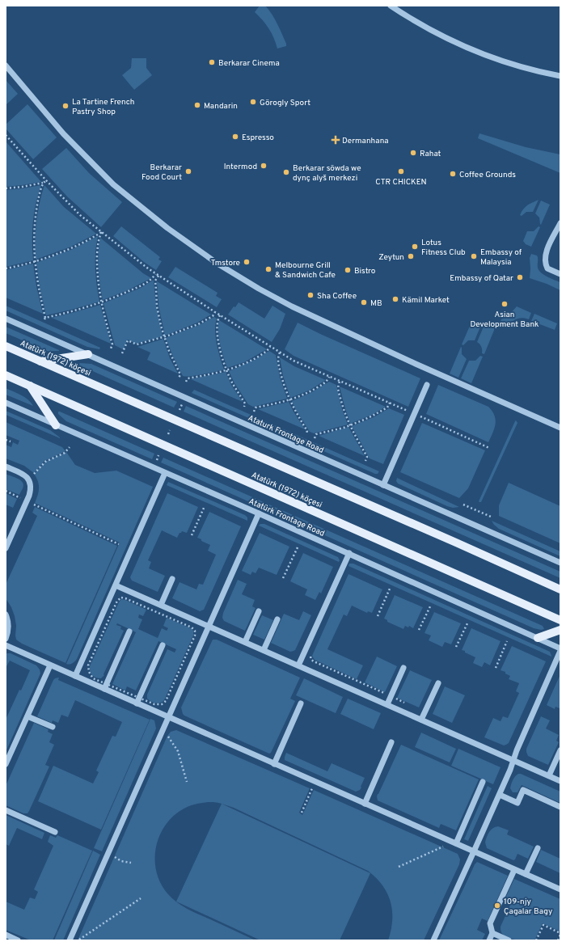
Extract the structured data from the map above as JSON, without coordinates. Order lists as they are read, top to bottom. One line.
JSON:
{"streets":{"main road":["Atatürk (1972) köçesi"],"street":["Ataturk Frontage Road","Atatürk Frontage Road"]},"places":{"other":["Berkarar Cinema","Görogly Sport","Mandarin","La Tartine French Pastry Shop","Espresso","Rahat","Intermod","Berkarar Food Court","CTR CHICKEN","Berkarar söwda we dynç alyš merkezi","Coffee Grounds","Lotus Fitness Club","Zeytun","Embassy of Malaysia","Tmstore","Melbourne Grill & Sandwich Cafe","Bistro","Embassy of Qatar","Sha Coffee","Kämil Market","MB","Asian Development Bank","109-njy Çagalar Bagy"],"health":["Dermanhana"]}}
